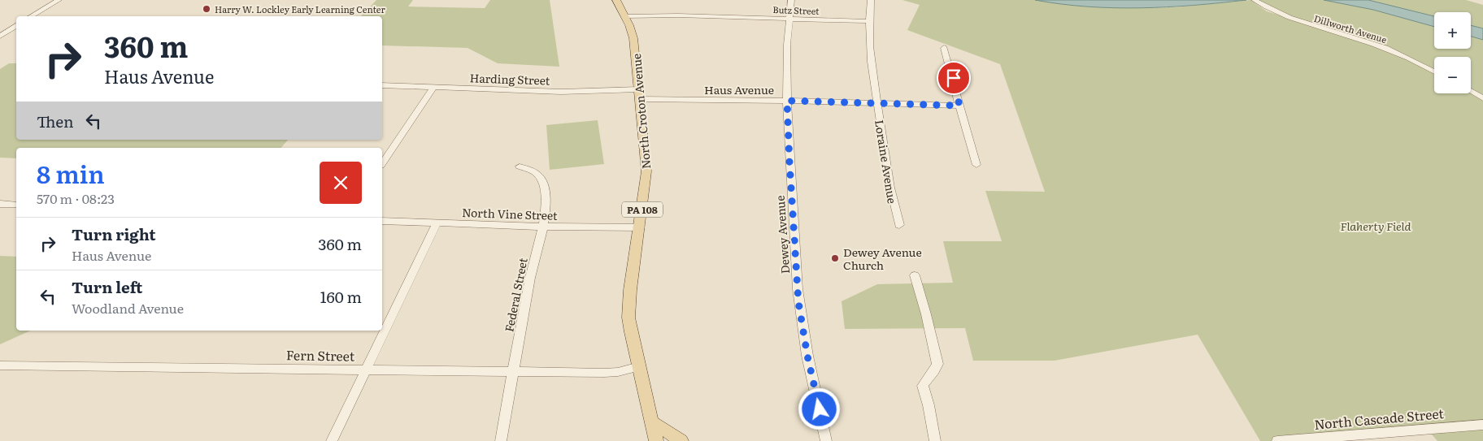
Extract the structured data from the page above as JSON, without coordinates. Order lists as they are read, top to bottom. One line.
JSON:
{"streets":{"main road":["North Croton Avenue","PA 108"],"street":["Butz Street","Dillworth Avenue","Harding Street","Haus Avenue","Loraine Avenue","North Vine Street","Dewey Avenue","Federal Street","Fern Street","North Cascade Street"]},"crossings":[["Butz Street","North Croton Avenue"],["Butz Street","Loraine Avenue"],["Butz Street","Dewey Avenue"],["Harding Street","Haus Avenue"],["Harding Street","North Croton Avenue"],["Haus Avenue","North Croton Avenue"],["Haus Avenue","Loraine Avenue"],["Haus Avenue","Dewey Avenue"],["North Croton Avenue","North Vine Street"],["North Croton Avenue","Fern Street"],["North Vine Street","Federal Street"],["Federal Street","Fern Street"]],"parks":["Flaherty Field"],"places":["Harry W. Lockley Early Learning Center","Dewey Avenue Church"],"page":{"map_buttons":["+","−"],"turn":["360 m","Haus Avenue"],"then":"Then","heading":["8 min","570 m · 08:23"],"list":[{"name":"Turn right","note":"Haus Avenue","value":"360 m"},{"name":"Turn left","note":"Woodland Avenue","value":"160 m"}]}}
